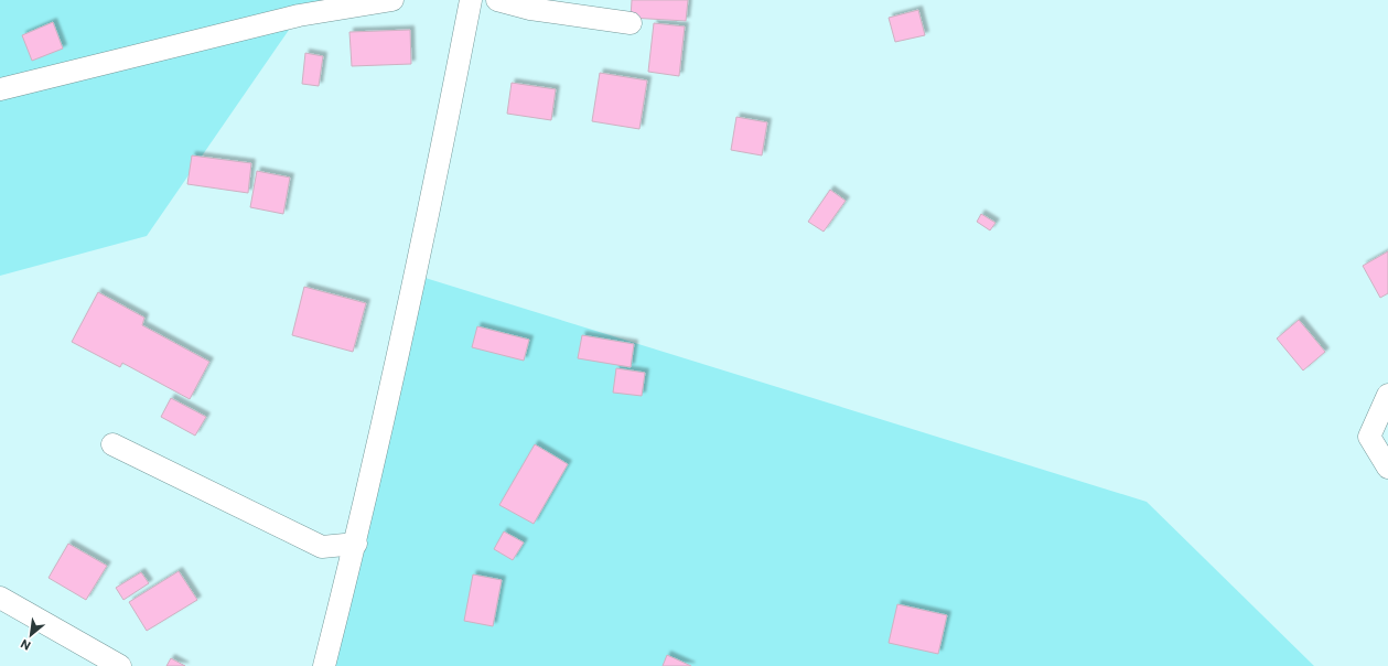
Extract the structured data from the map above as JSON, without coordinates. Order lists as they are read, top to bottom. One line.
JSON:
{"north":"bottom left"}
